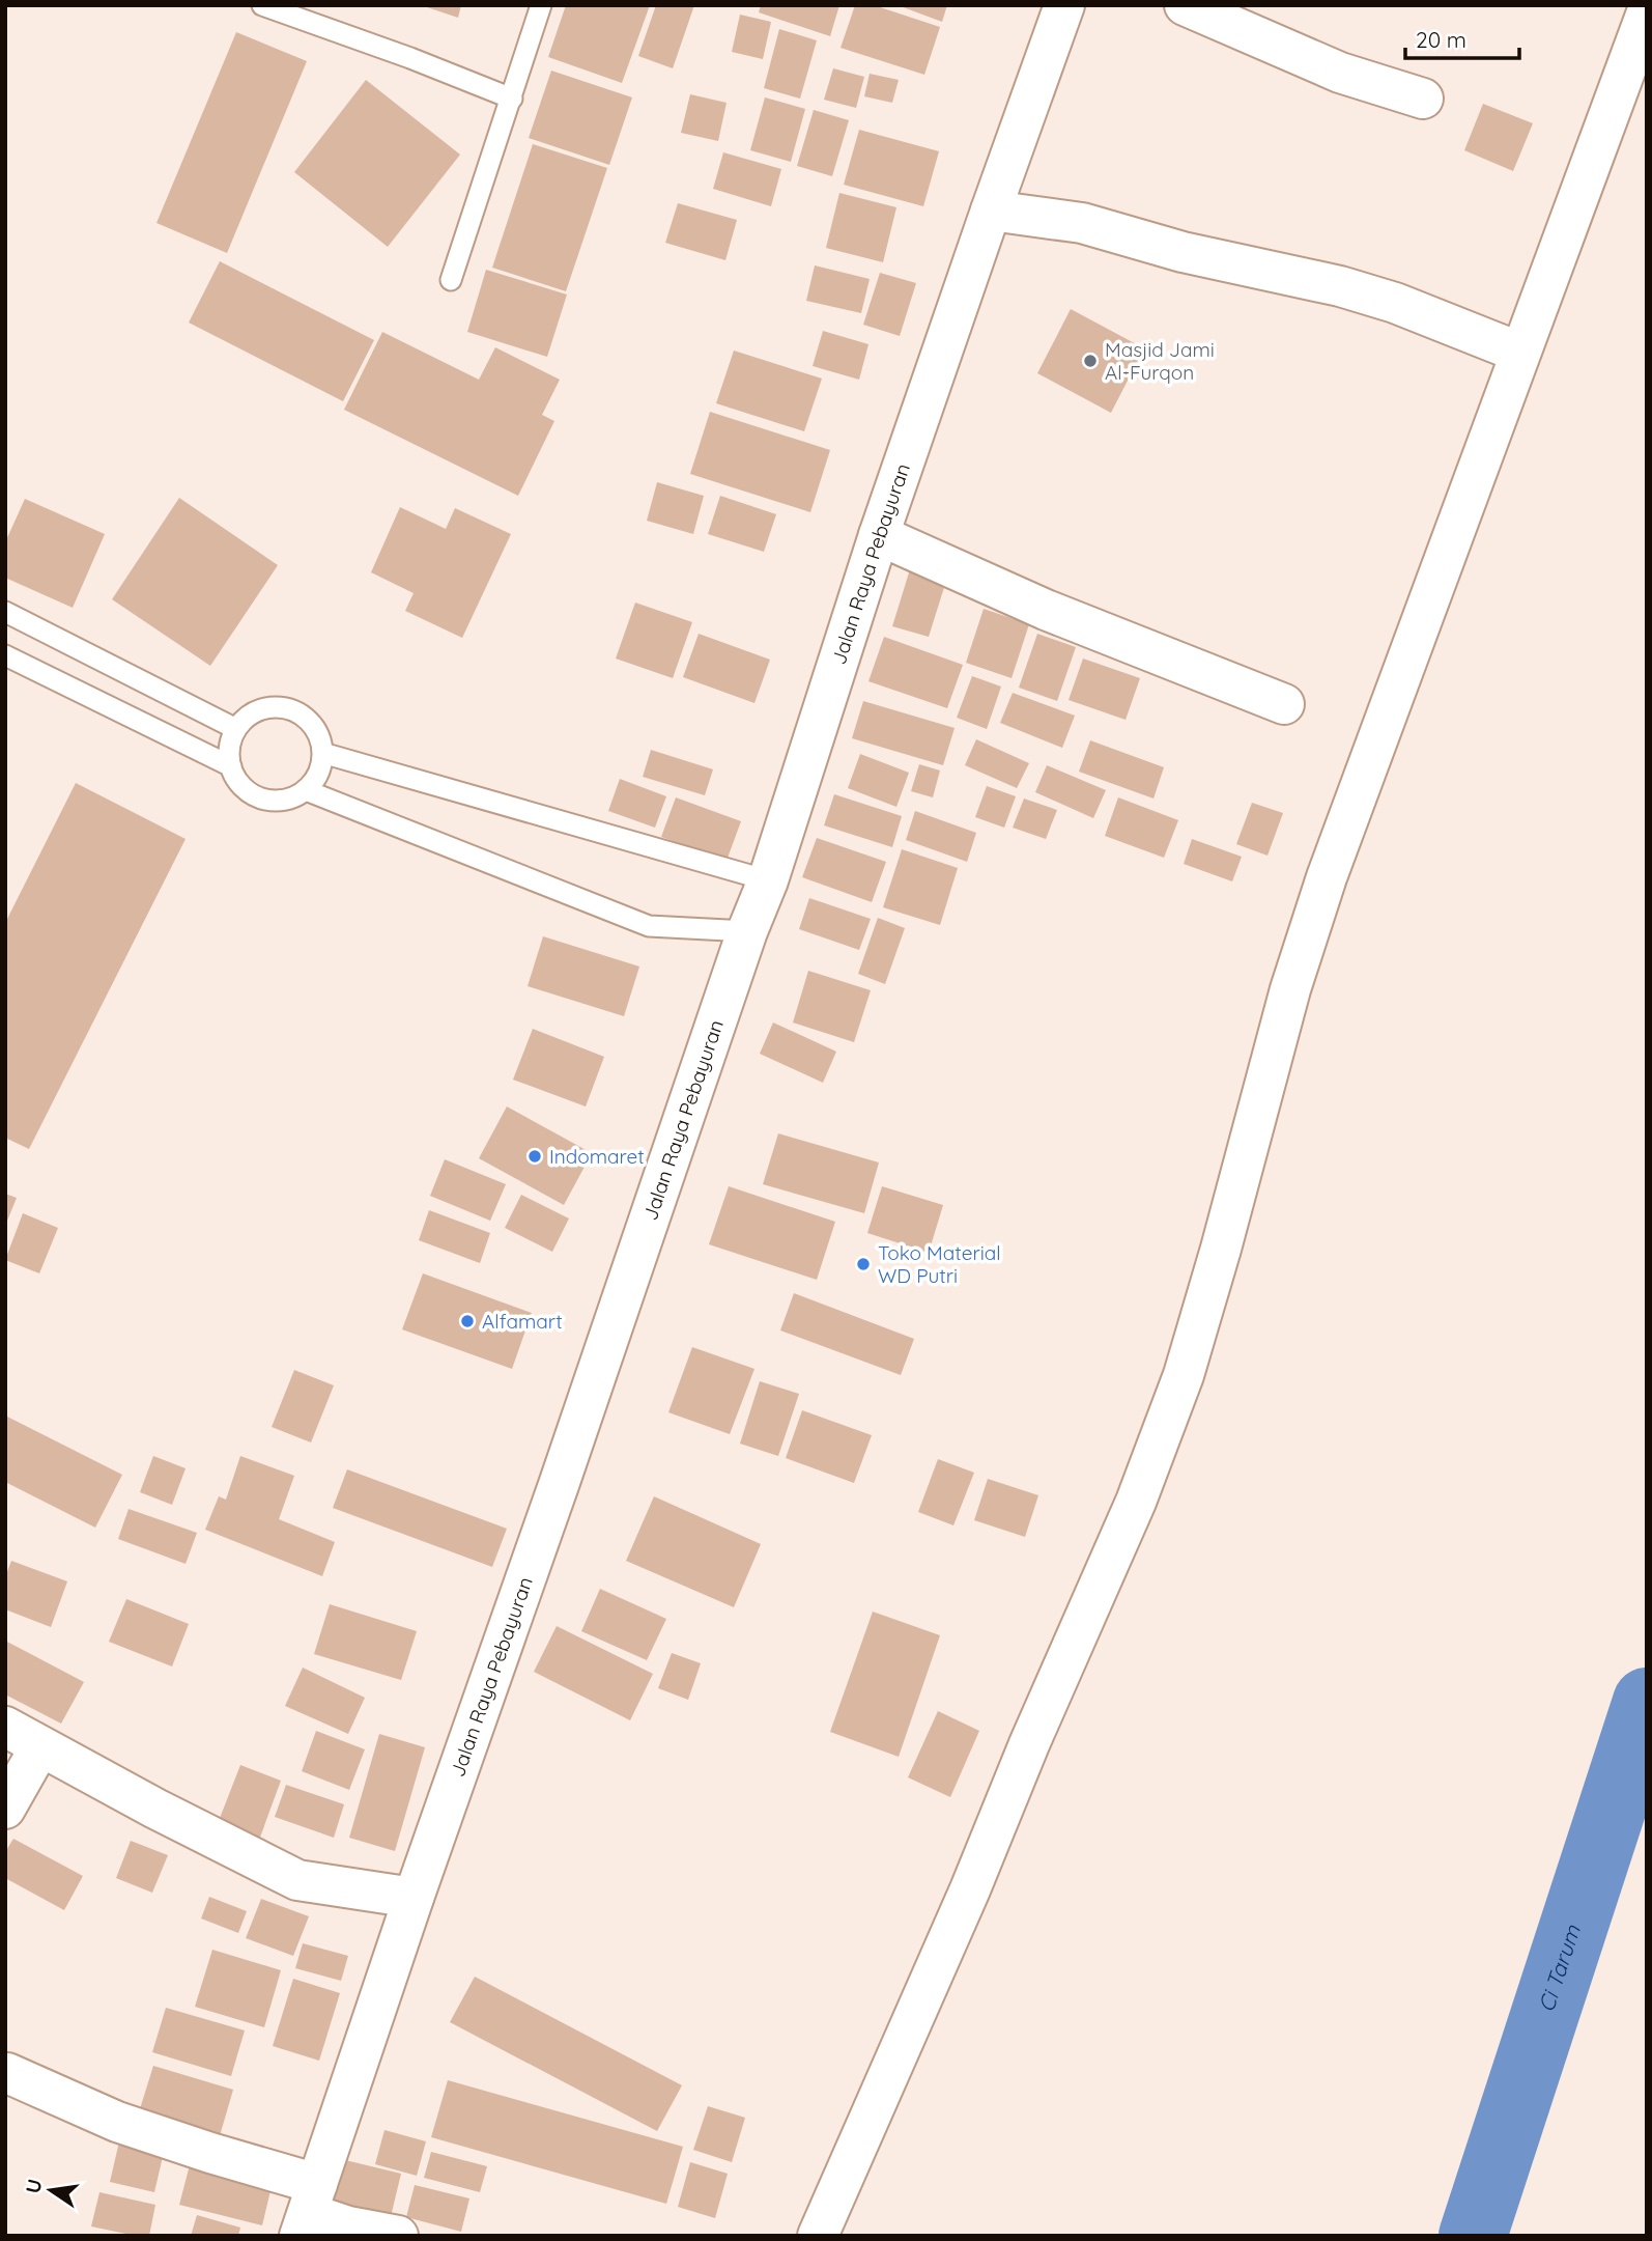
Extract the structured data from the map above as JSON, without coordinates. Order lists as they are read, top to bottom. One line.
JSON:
{"streets":{"street":["Jalan Raya Pebayuran"]},"water":["Ci Tarum"],"places":["Masjid Jami Al-Furqon","Indomaret","Toko Material WD Putri","Alfamart"],"scale_bar":"20 m","north":"left"}
